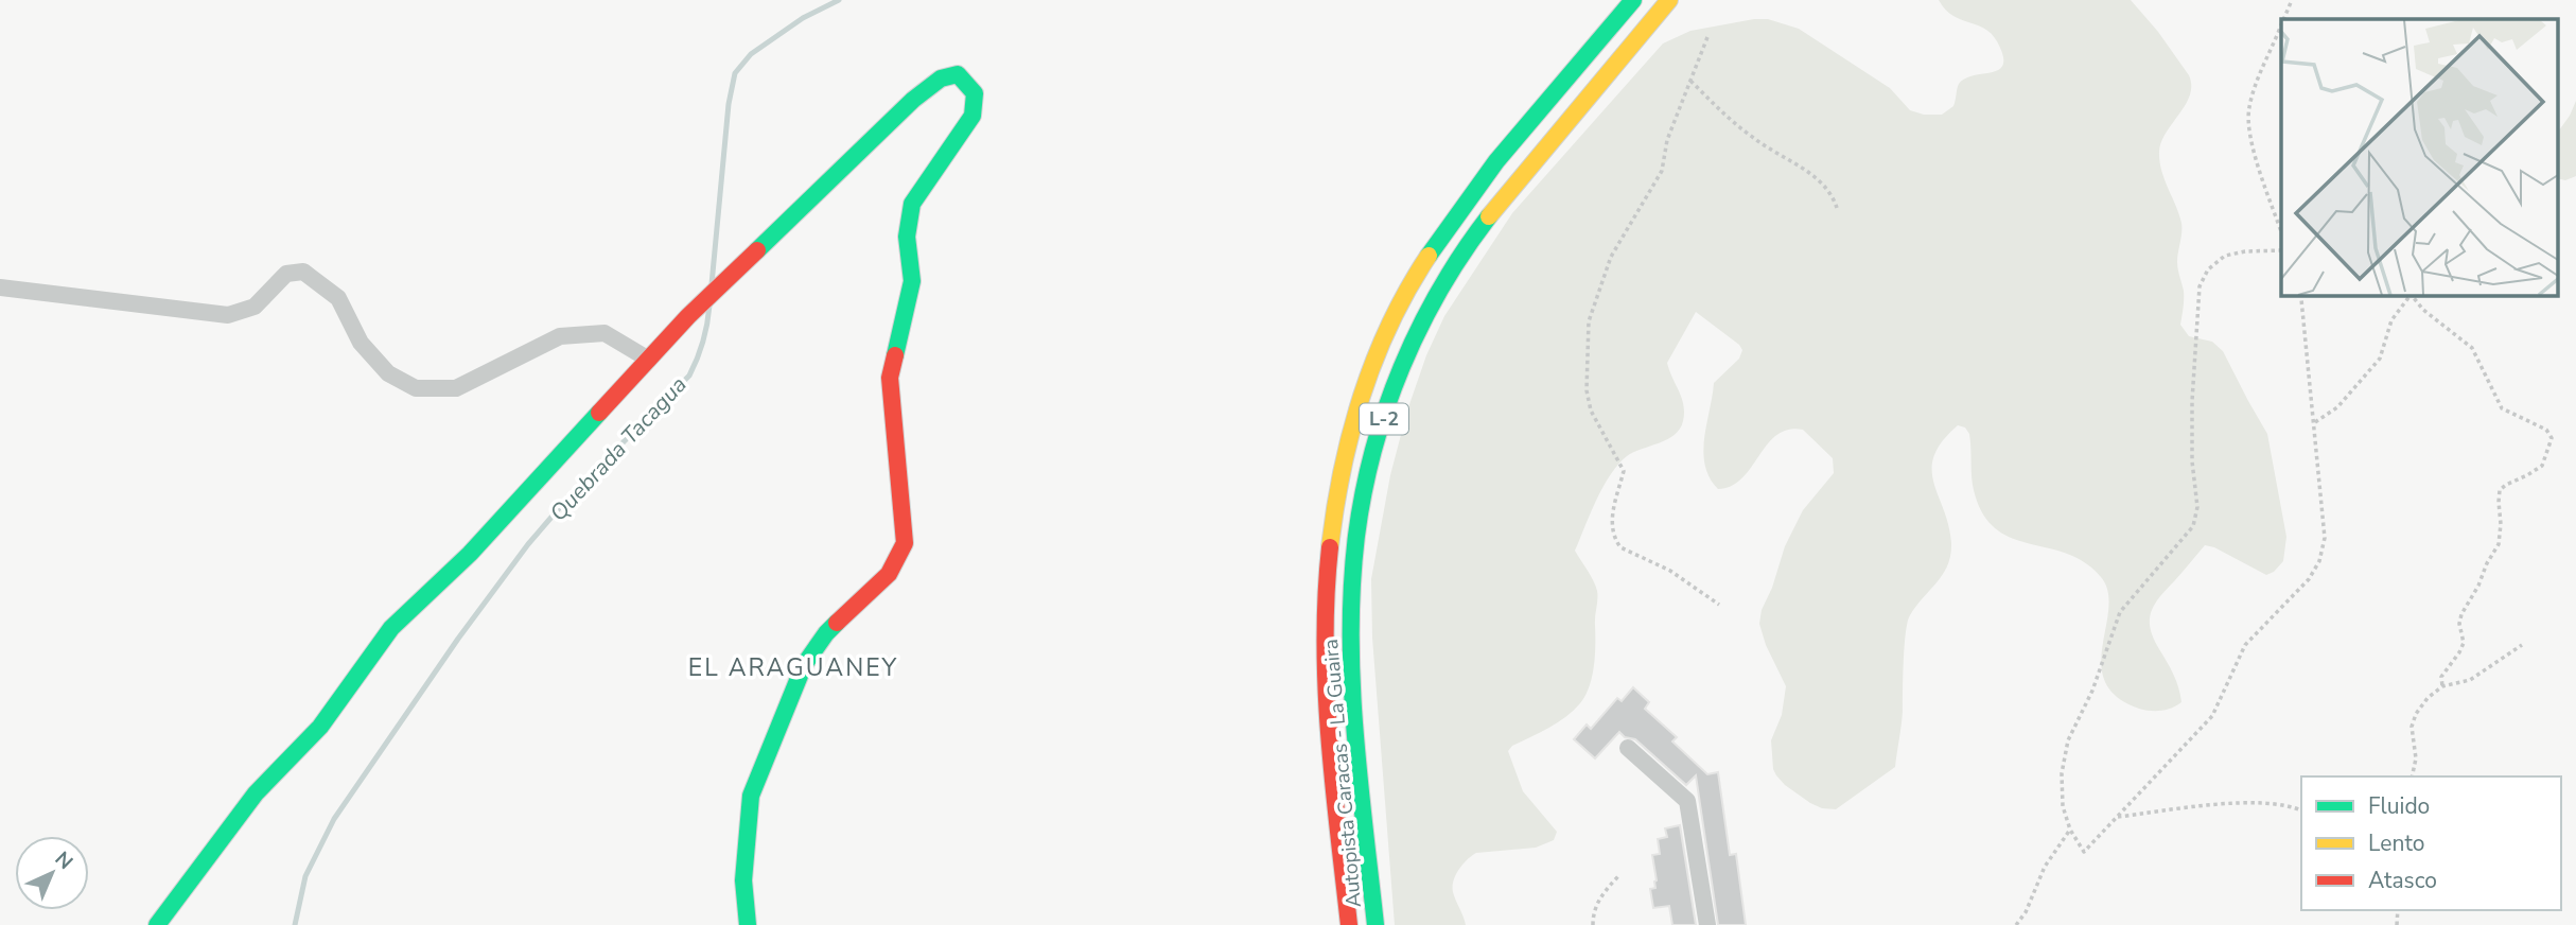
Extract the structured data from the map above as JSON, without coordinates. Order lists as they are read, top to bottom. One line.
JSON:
{"streets":{"main road":["L-2","Autopista Caracas - La Guaira"]},"districts":["EL ARAGUANEY"],"water":["Quebrada Tacagua"],"legend":["Fluido","Lento","Atasco"],"north":"top right"}
